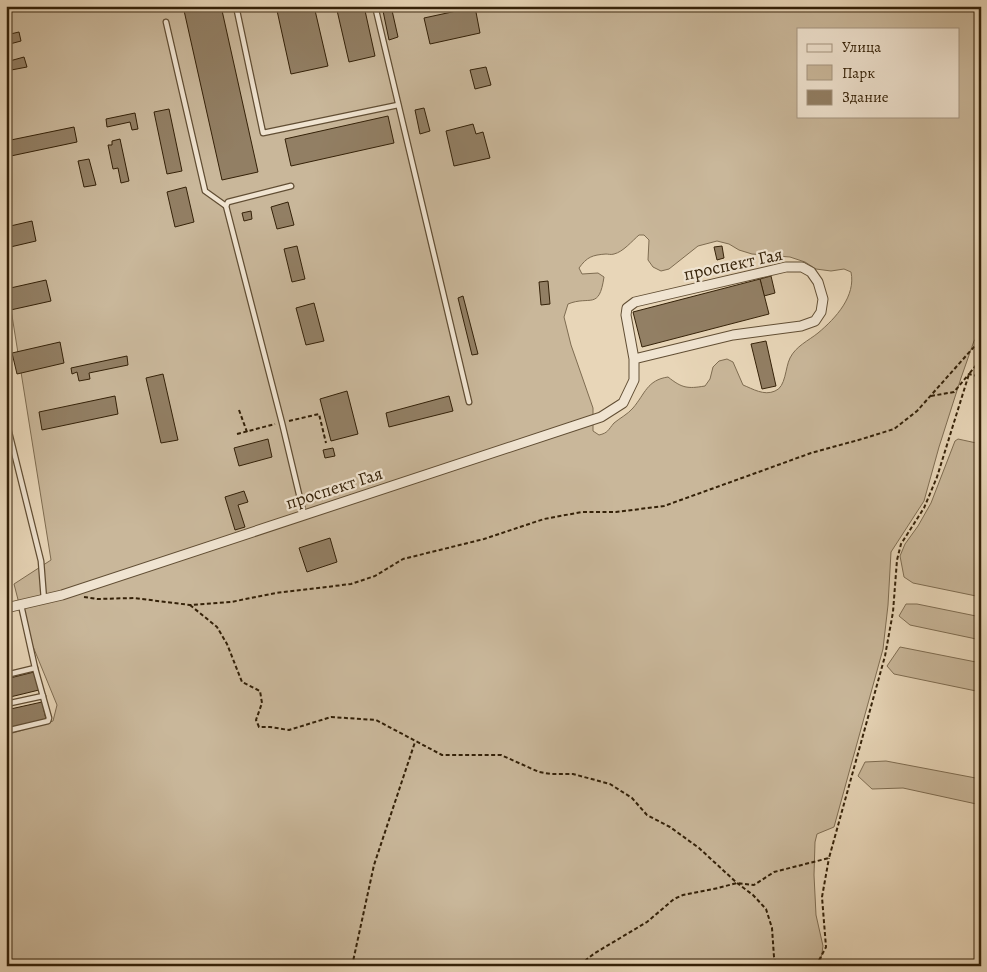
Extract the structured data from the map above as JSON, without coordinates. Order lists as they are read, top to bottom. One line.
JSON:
{"streets":{"street":["проспект Гая"]},"legend":["Улица","Парк","Здание"]}
